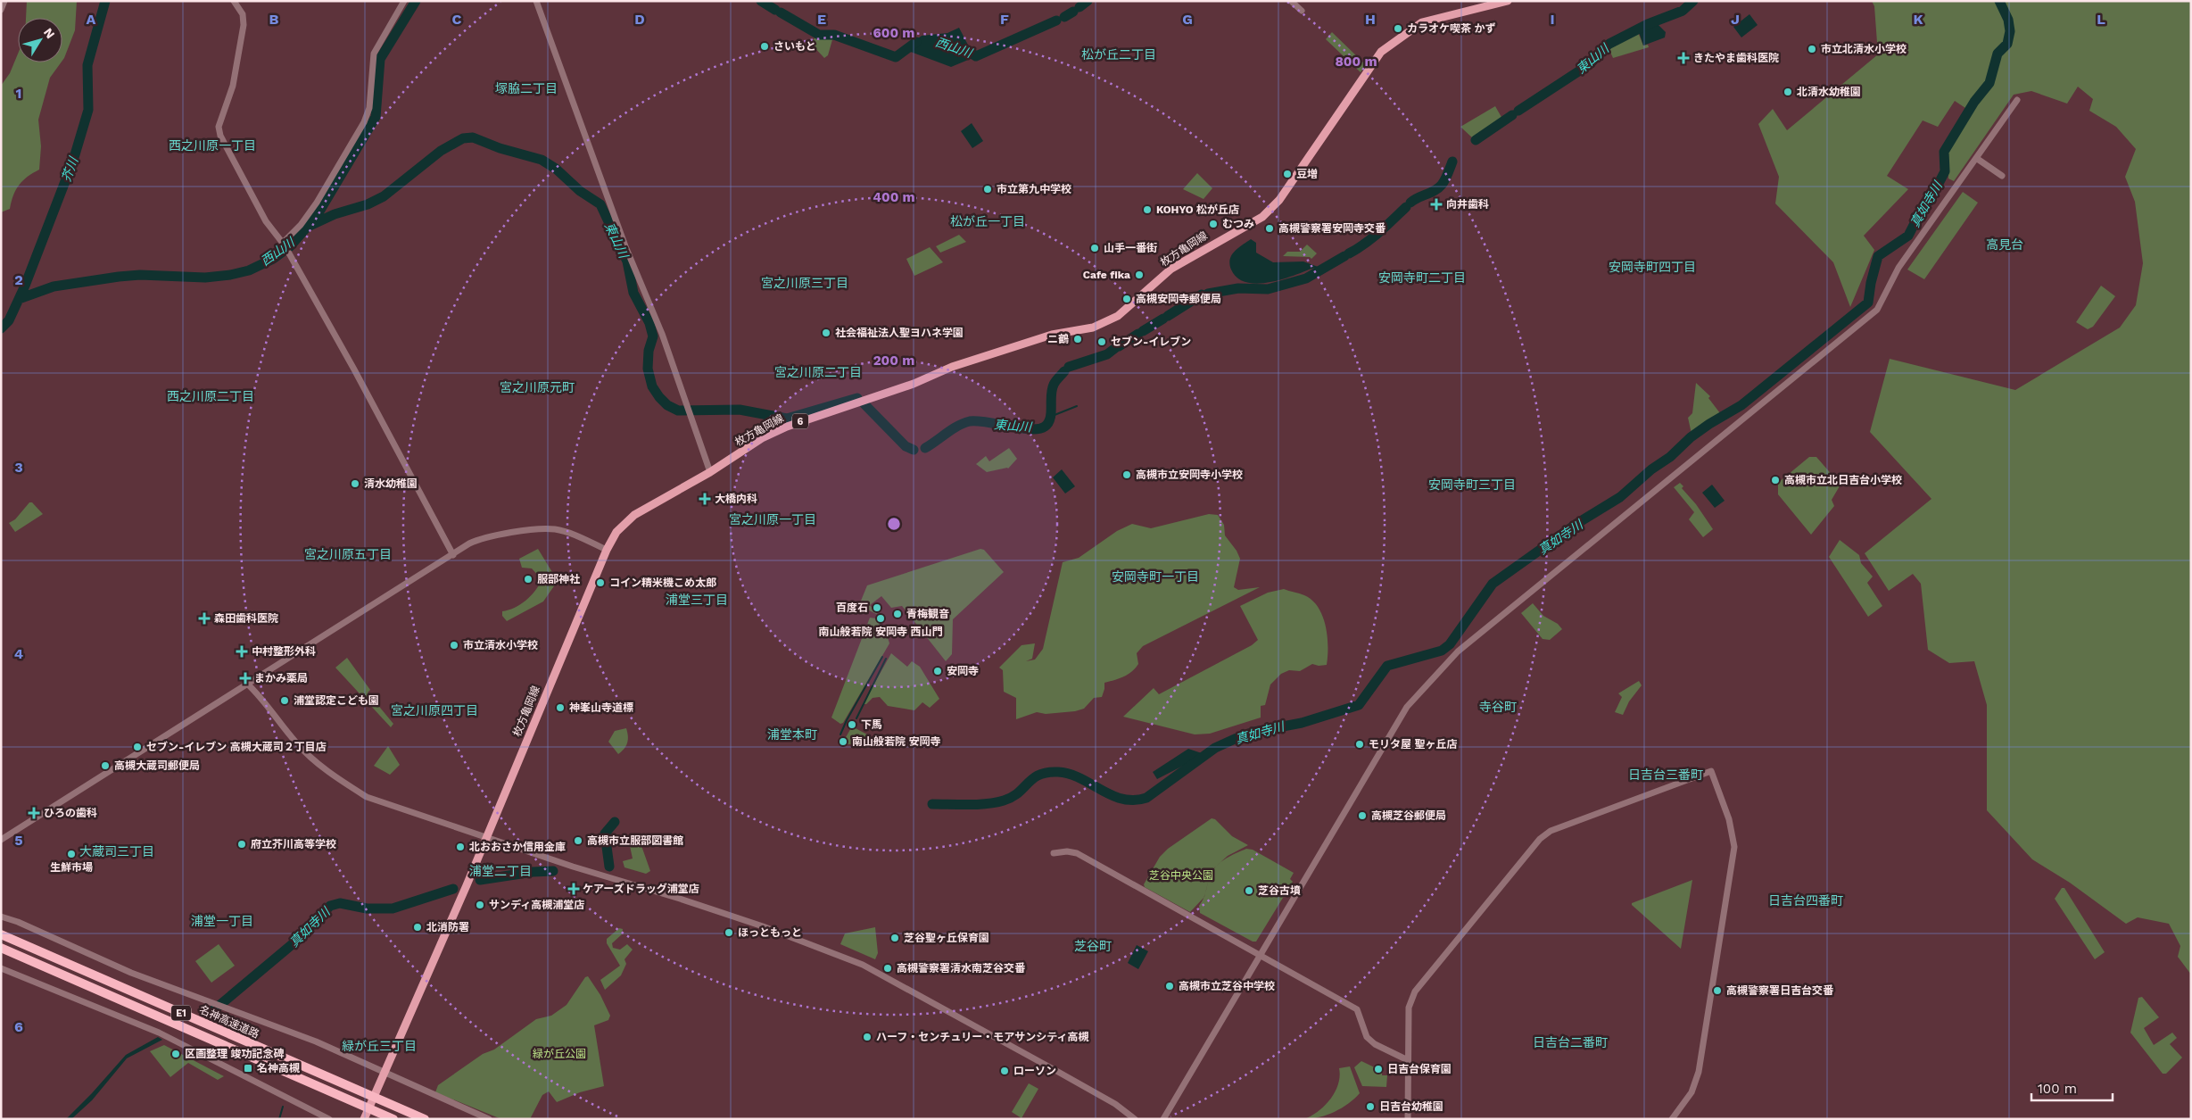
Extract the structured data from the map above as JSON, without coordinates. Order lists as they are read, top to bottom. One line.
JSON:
{"streets":{"highway":["E1","名神高速道路"],"main road":["枚方亀岡線","6"]},"districts":["松が丘二丁目","塚脇二丁目","西之川原一丁目","松が丘一丁目","高見台","安岡寺町四丁目","安岡寺町二丁目","宮之川原三丁目","宮之川原二丁目","宮之川原元町","西之川原二丁目","安岡寺町三丁目","宮之川原一丁目","宮之川原五丁目","安岡寺町一丁目","浦堂三丁目","寺谷町","宮之川原四丁目","浦堂本町","日吉台三番町","大蔵司三丁目","浦堂二丁目","日吉台四番町","浦堂一丁目","芝谷町","日吉台二番町","緑が丘三丁目"],"water":["西山川","東山川","芥川","真如寺川"],"parks":["芝谷中央公園","緑が丘公園"],"places":{"other":["カラオケ喫茶 かず","さいもと","市立北清水小学校","北清水幼稚園","豆増","市立第九中学校","KOHYO 松が丘店","むつみ","高槻警察署安岡寺交番","山手一番街","Cafe fika","高槻安岡寺郵便局","社会福祉法人聖ヨハネ学園","ニ鶴","セブン-イレブン","高槻市立安岡寺小学校","高槻市立北日吉台小学校","清水幼稚園","服部神社","コイン精米機こめ太郎","百度石","青梅観音","南山般若院 安岡寺 西山門","市立清水小学校","安岡寺","浦堂認定こども園","神峯山寺道標","下馬","南山般若院 安岡寺","モリタ屋 聖ヶ丘店","セブン-イレブン 高槻大蔵司２丁目店","高槻大蔵司郵便局","高槻芝谷郵便局","高槻市立服部図書館","府立芥川高等学校","北おおさか信用金庫","生鮮市場","芝谷古墳","サンディ高槻浦堂店","北消防署","ほっともっと","芝谷聖ヶ丘保育園","高槻警察署清水南芝谷交番","高槻市立芝谷中学校","高槻警察署日吉台交番","ハーフ・センチュリー・モアサンシティ高槻","区画整理 竣功記念碑","日吉台保育園","ローソン","日吉台幼稚園"],"health":["きたやま歯科医院","向井歯科","大橋内科","森田歯科医院","中村整形外科","まかみ薬局","ひろの歯科","ケアーズドラッグ浦堂店"],"transit":["名神高槻"]},"scale_bar":"100 m","north":"top right","grid":{"columns":["A","B","C","D","E","F","G","H","I","J","K","L"],"rows":["1","2","3","4","5","6"]},"rings":["600 m","800 m","400 m","200 m"]}
